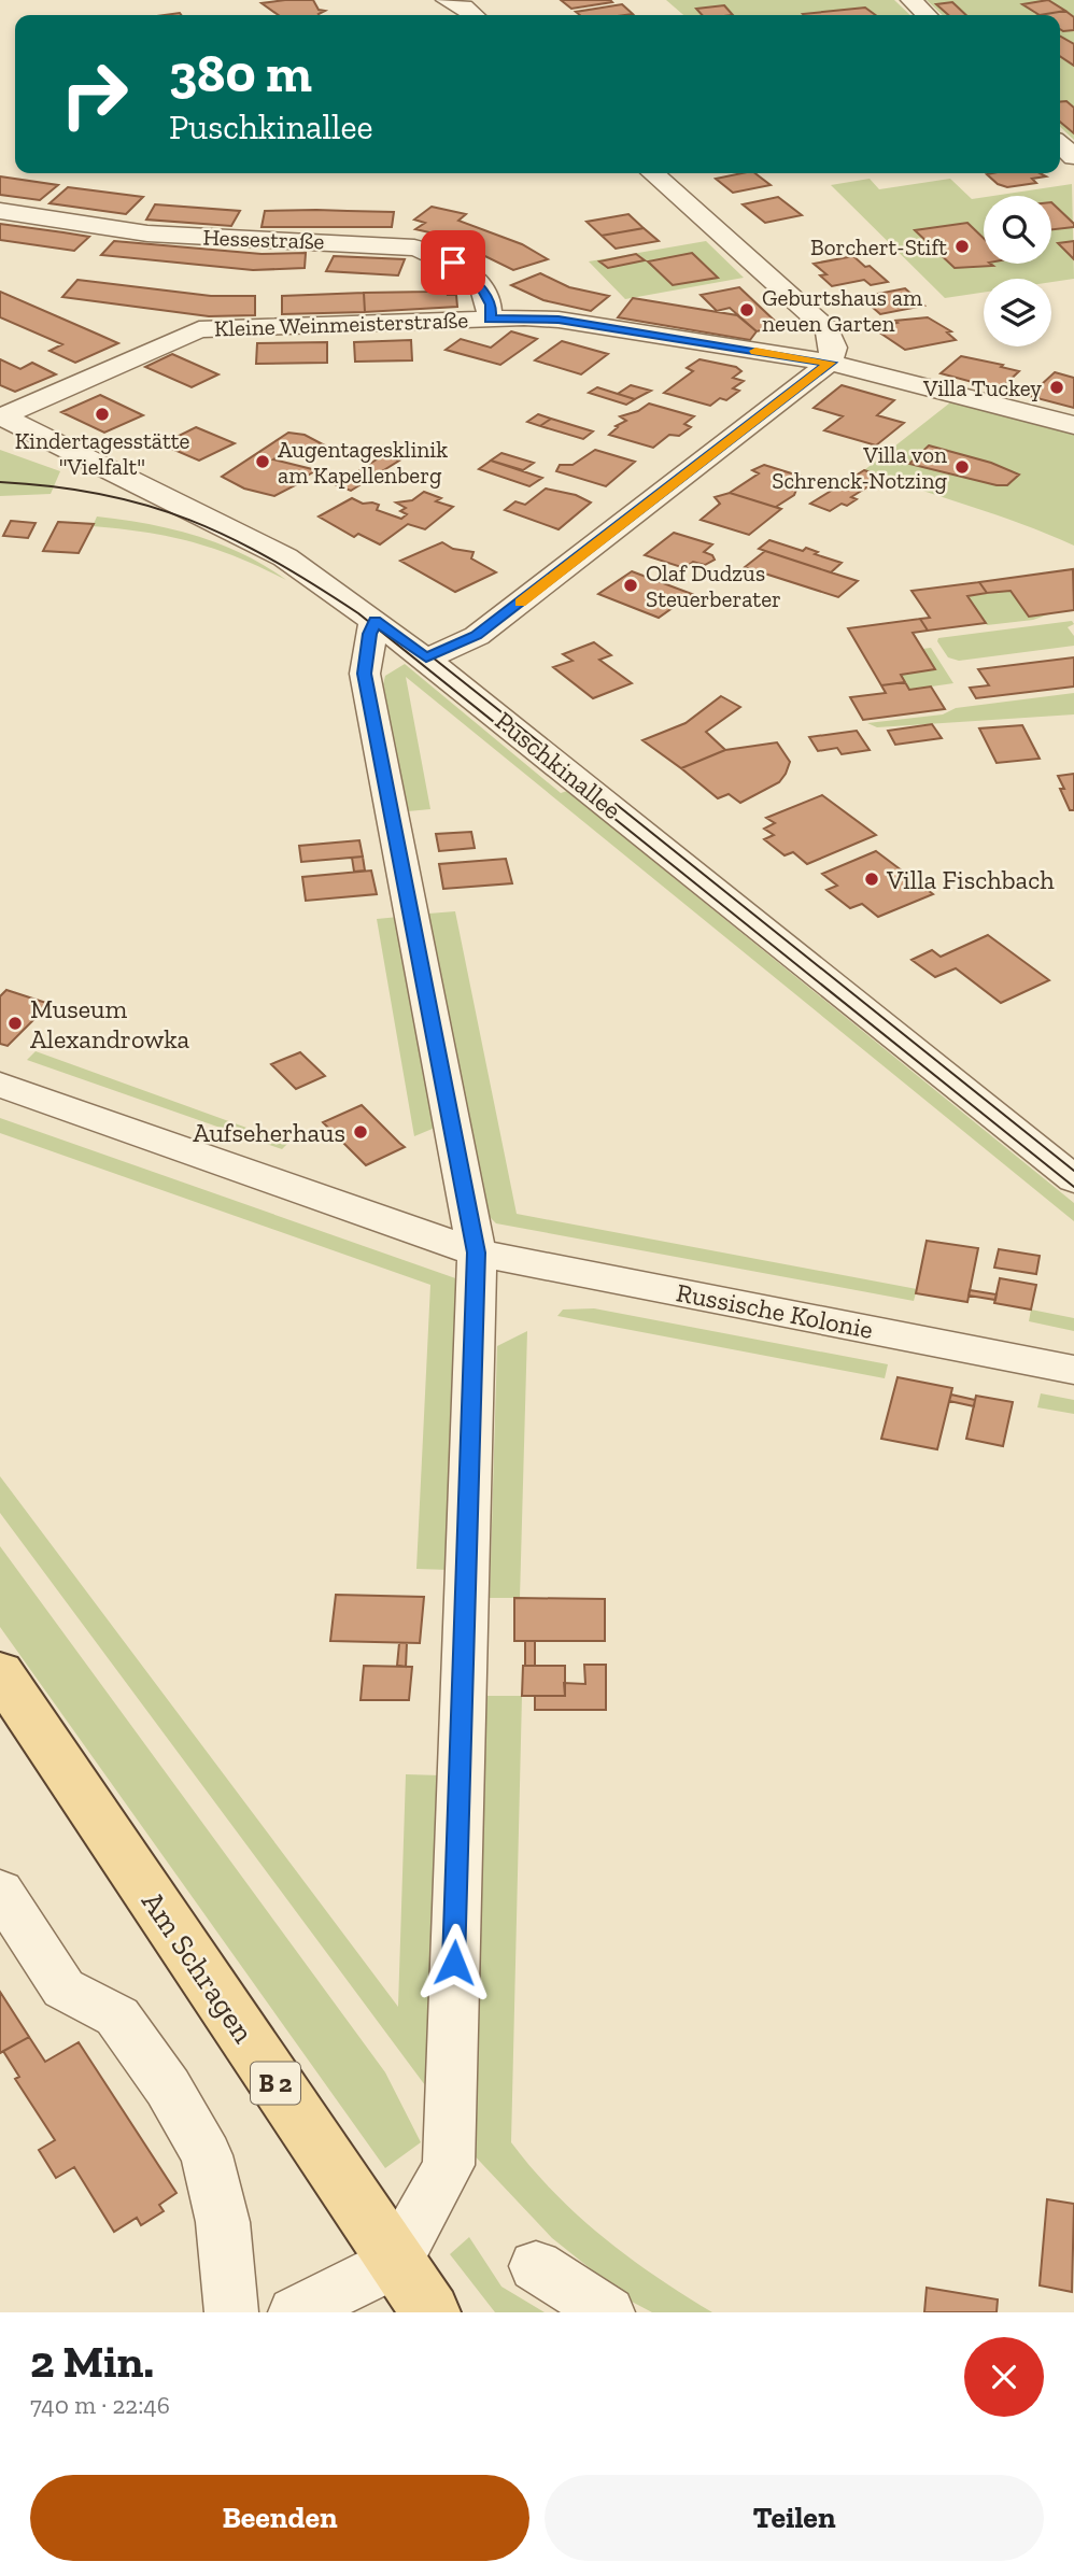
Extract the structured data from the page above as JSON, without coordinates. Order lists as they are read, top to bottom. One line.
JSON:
{"streets":{"main road":["Am Schragen","B 2"],"street":["Hessestraße","Kleine Weinmeisterstraße","Puschkinallee","Russische Kolonie"]},"crossings":[["Hessestraße","Kleine Weinmeisterstraße"],["Kleine Weinmeisterstraße","Puschkinallee"],["Am Schragen","B 2"]],"places":["Borchert-Stift","Geburtshaus am neuen Garten","Villa Tuckey","Kindertagesstätte \"Vielfalt\"","Augentagesklinik am Kapellenberg","Villa von Schrenck-Notzing","Olaf Dudzus Steuerberater","Villa Fischbach","Museum Alexandrowka","Aufseherhaus"],"page":{"turn":["380 m","Puschkinallee"],"heading":["2 Min.","740 m · 22:46"],"buttons":["Beenden","Teilen"]}}
